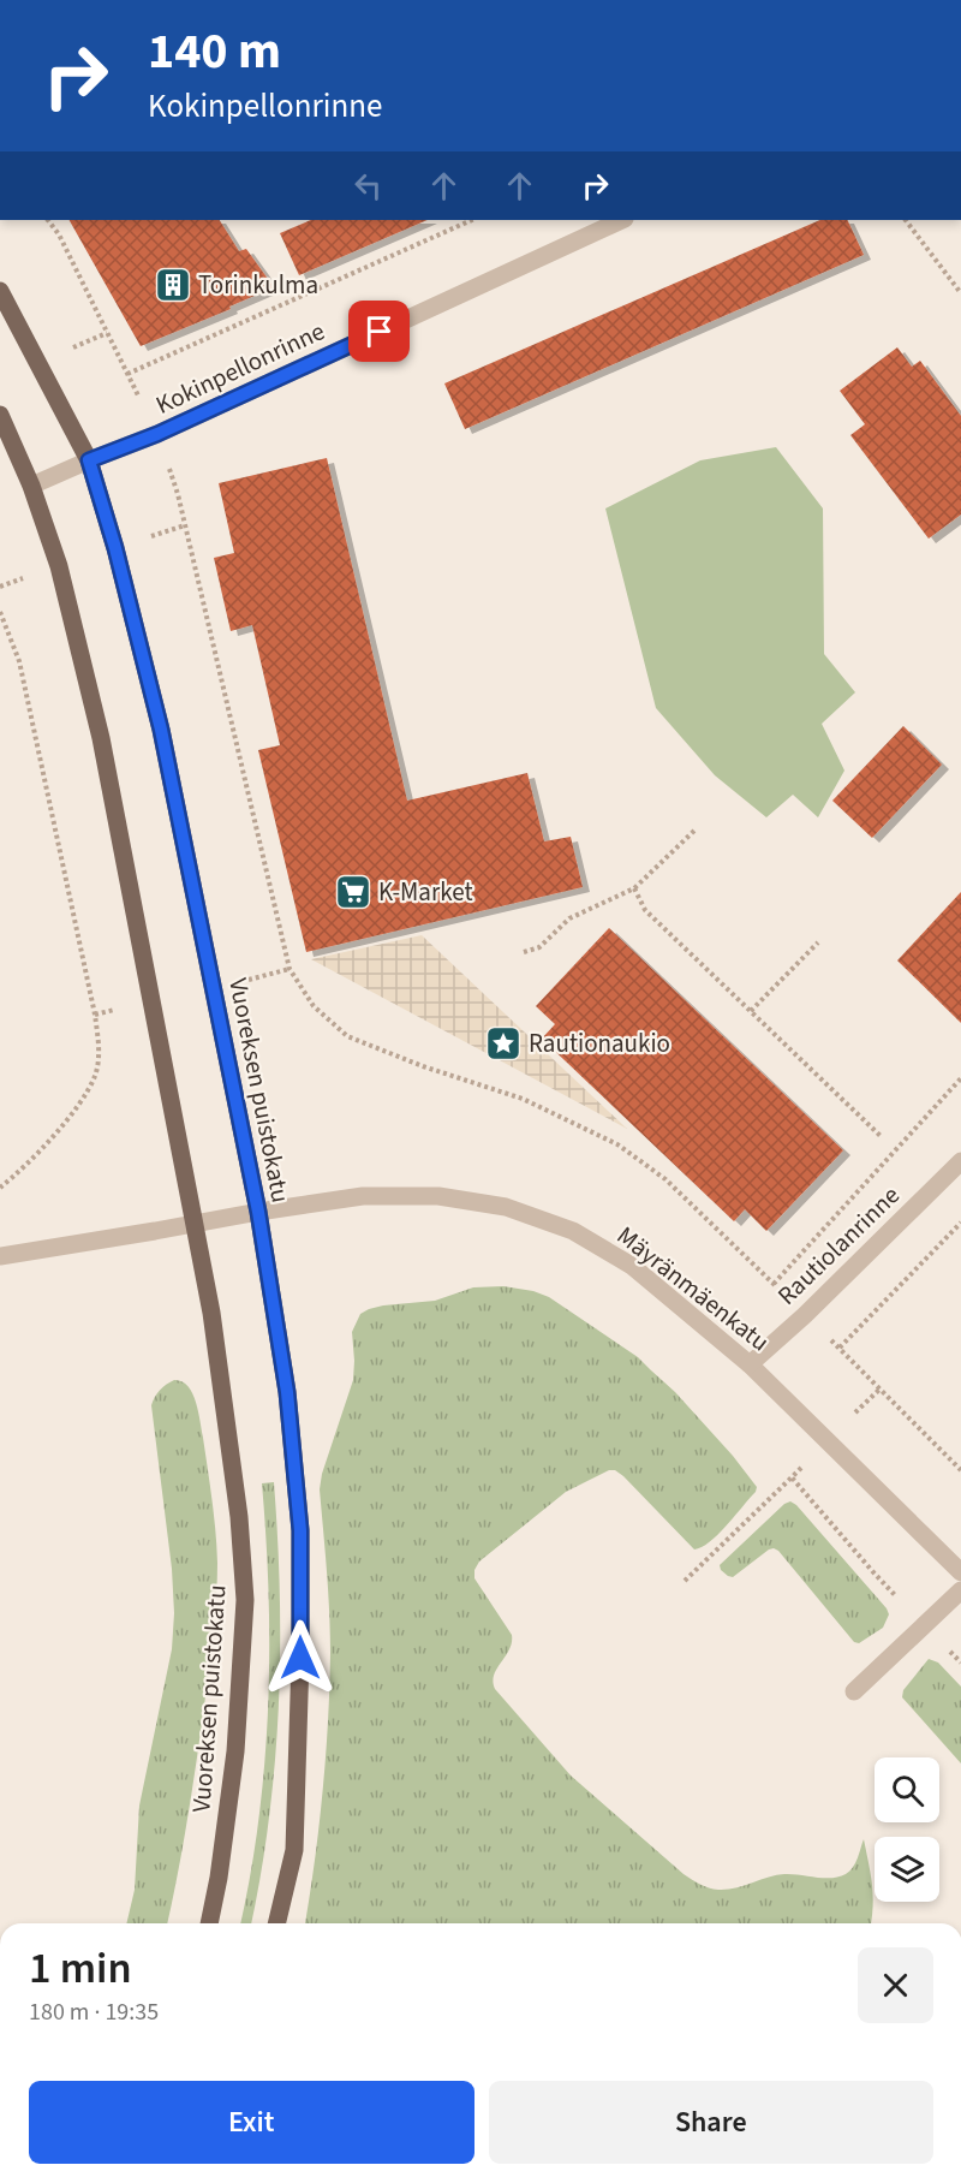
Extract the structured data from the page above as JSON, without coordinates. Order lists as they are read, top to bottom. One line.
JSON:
{"streets":{"main road":["Vuoreksen puistokatu"],"street":["Kokinpellonrinne","Rautiolanrinne","Mäyränmäenkatu"]},"crossings":[["Kokinpellonrinne","Vuoreksen puistokatu"],["Vuoreksen puistokatu","Mäyränmäenkatu"],["Rautiolanrinne","Mäyränmäenkatu"]],"places":{"building":["Torinkulma"],"supermarket":["K-Market"],"place":["Rautionaukio"]},"page":{"turn":["140 m","Kokinpellonrinne"],"heading":["1 min","180 m · 19:35"],"buttons":["Exit","Share"]}}
